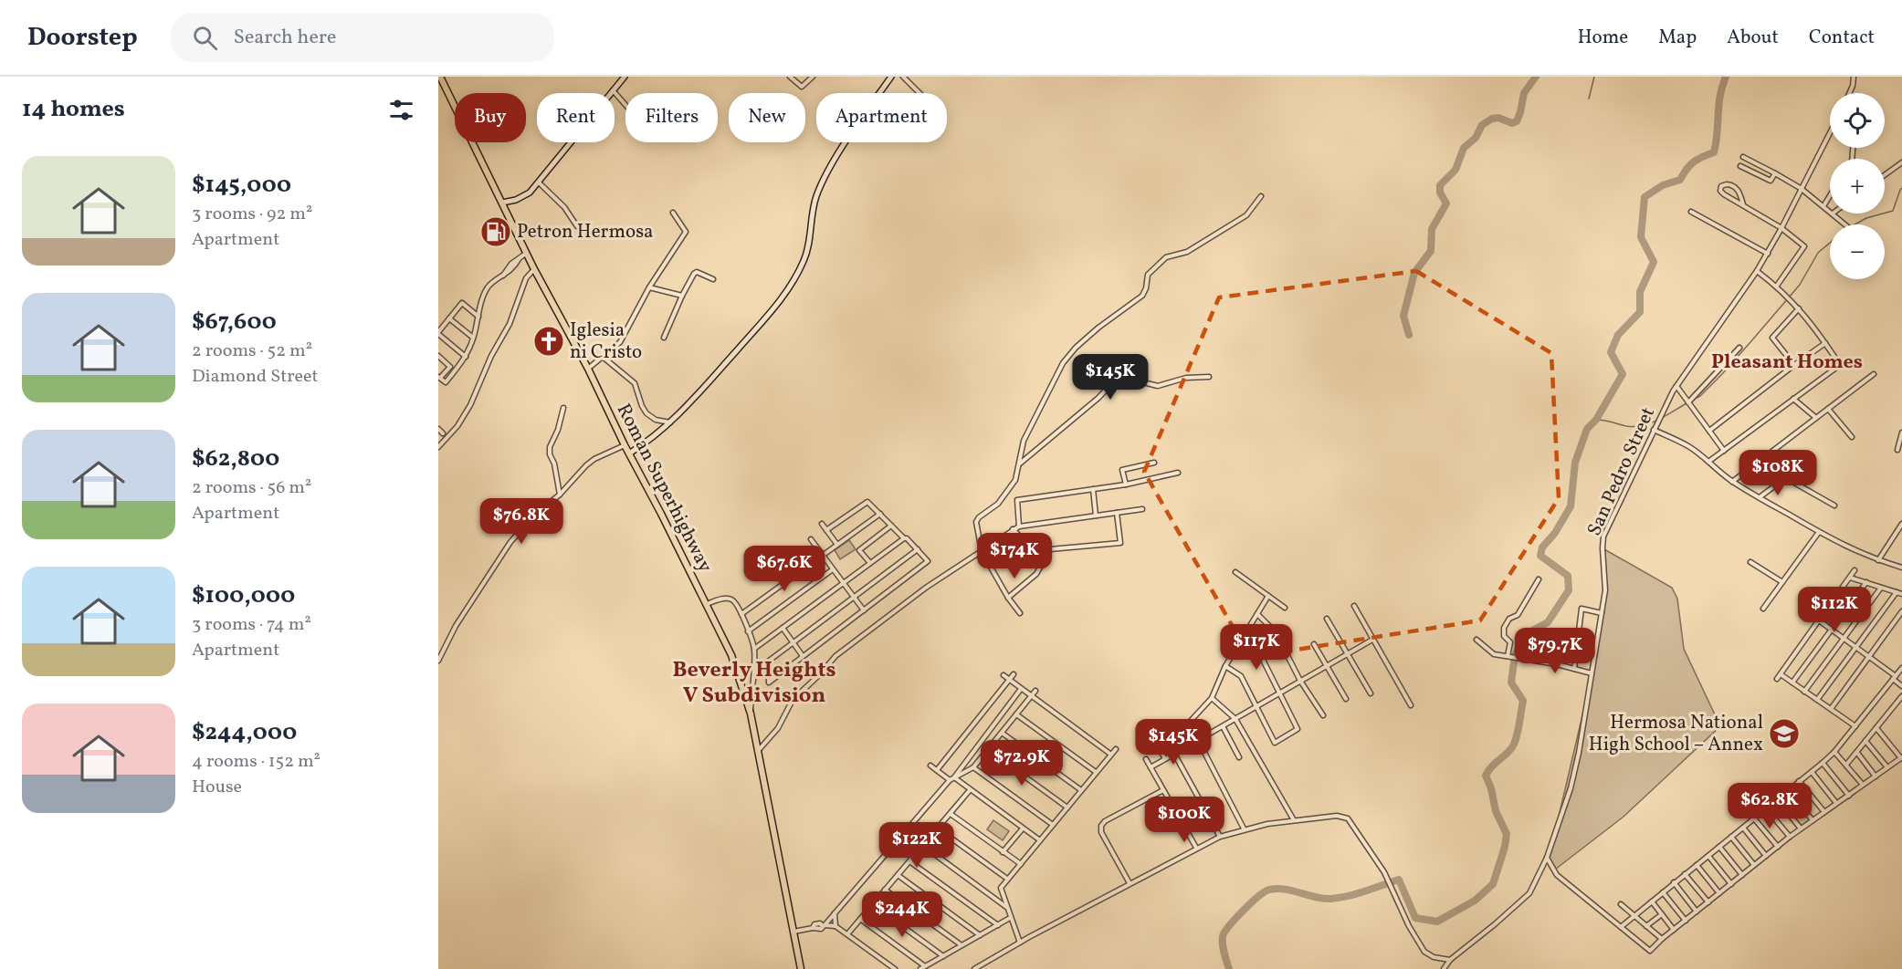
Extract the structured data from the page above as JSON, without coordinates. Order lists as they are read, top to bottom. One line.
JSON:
{"streets":{"main road":["Roman Superhighway"],"street":["San Pedro Street"]},"districts":["Pleasant Homes","Beverly Heights V Subdivision"],"places":{"fuel station":["Petron Hermosa"],"church":["Iglesia ni Cristo"],"school or university":["Hermosa National High School – Annex"]},"page":{"header":"Doorstep","search":"Search here","nav":["Home","Map","About","Contact"],"heading":"14 homes","map_buttons":["+","−"],"chip":["Buy","Rent","Filters","New","Apartment"],"list":[{"name":"$145,000","note":"3 rooms · 92 m² · Apartment"},{"name":"$67,600","note":"2 rooms · 52 m² · Diamond Street"},{"name":"$62,800","note":"2 rooms · 56 m² · Apartment"},{"name":"$100,000","note":"3 rooms · 74 m² · Apartment"},{"name":"$244,000","note":"4 rooms · 152 m² · House"}],"price":["$145K","$108K","$76.8K","$174K","$67.6K","$112K","$117K","$79.7K","$145K","$72.9K","$62.8K","$100K","$122K","$244K"]}}
